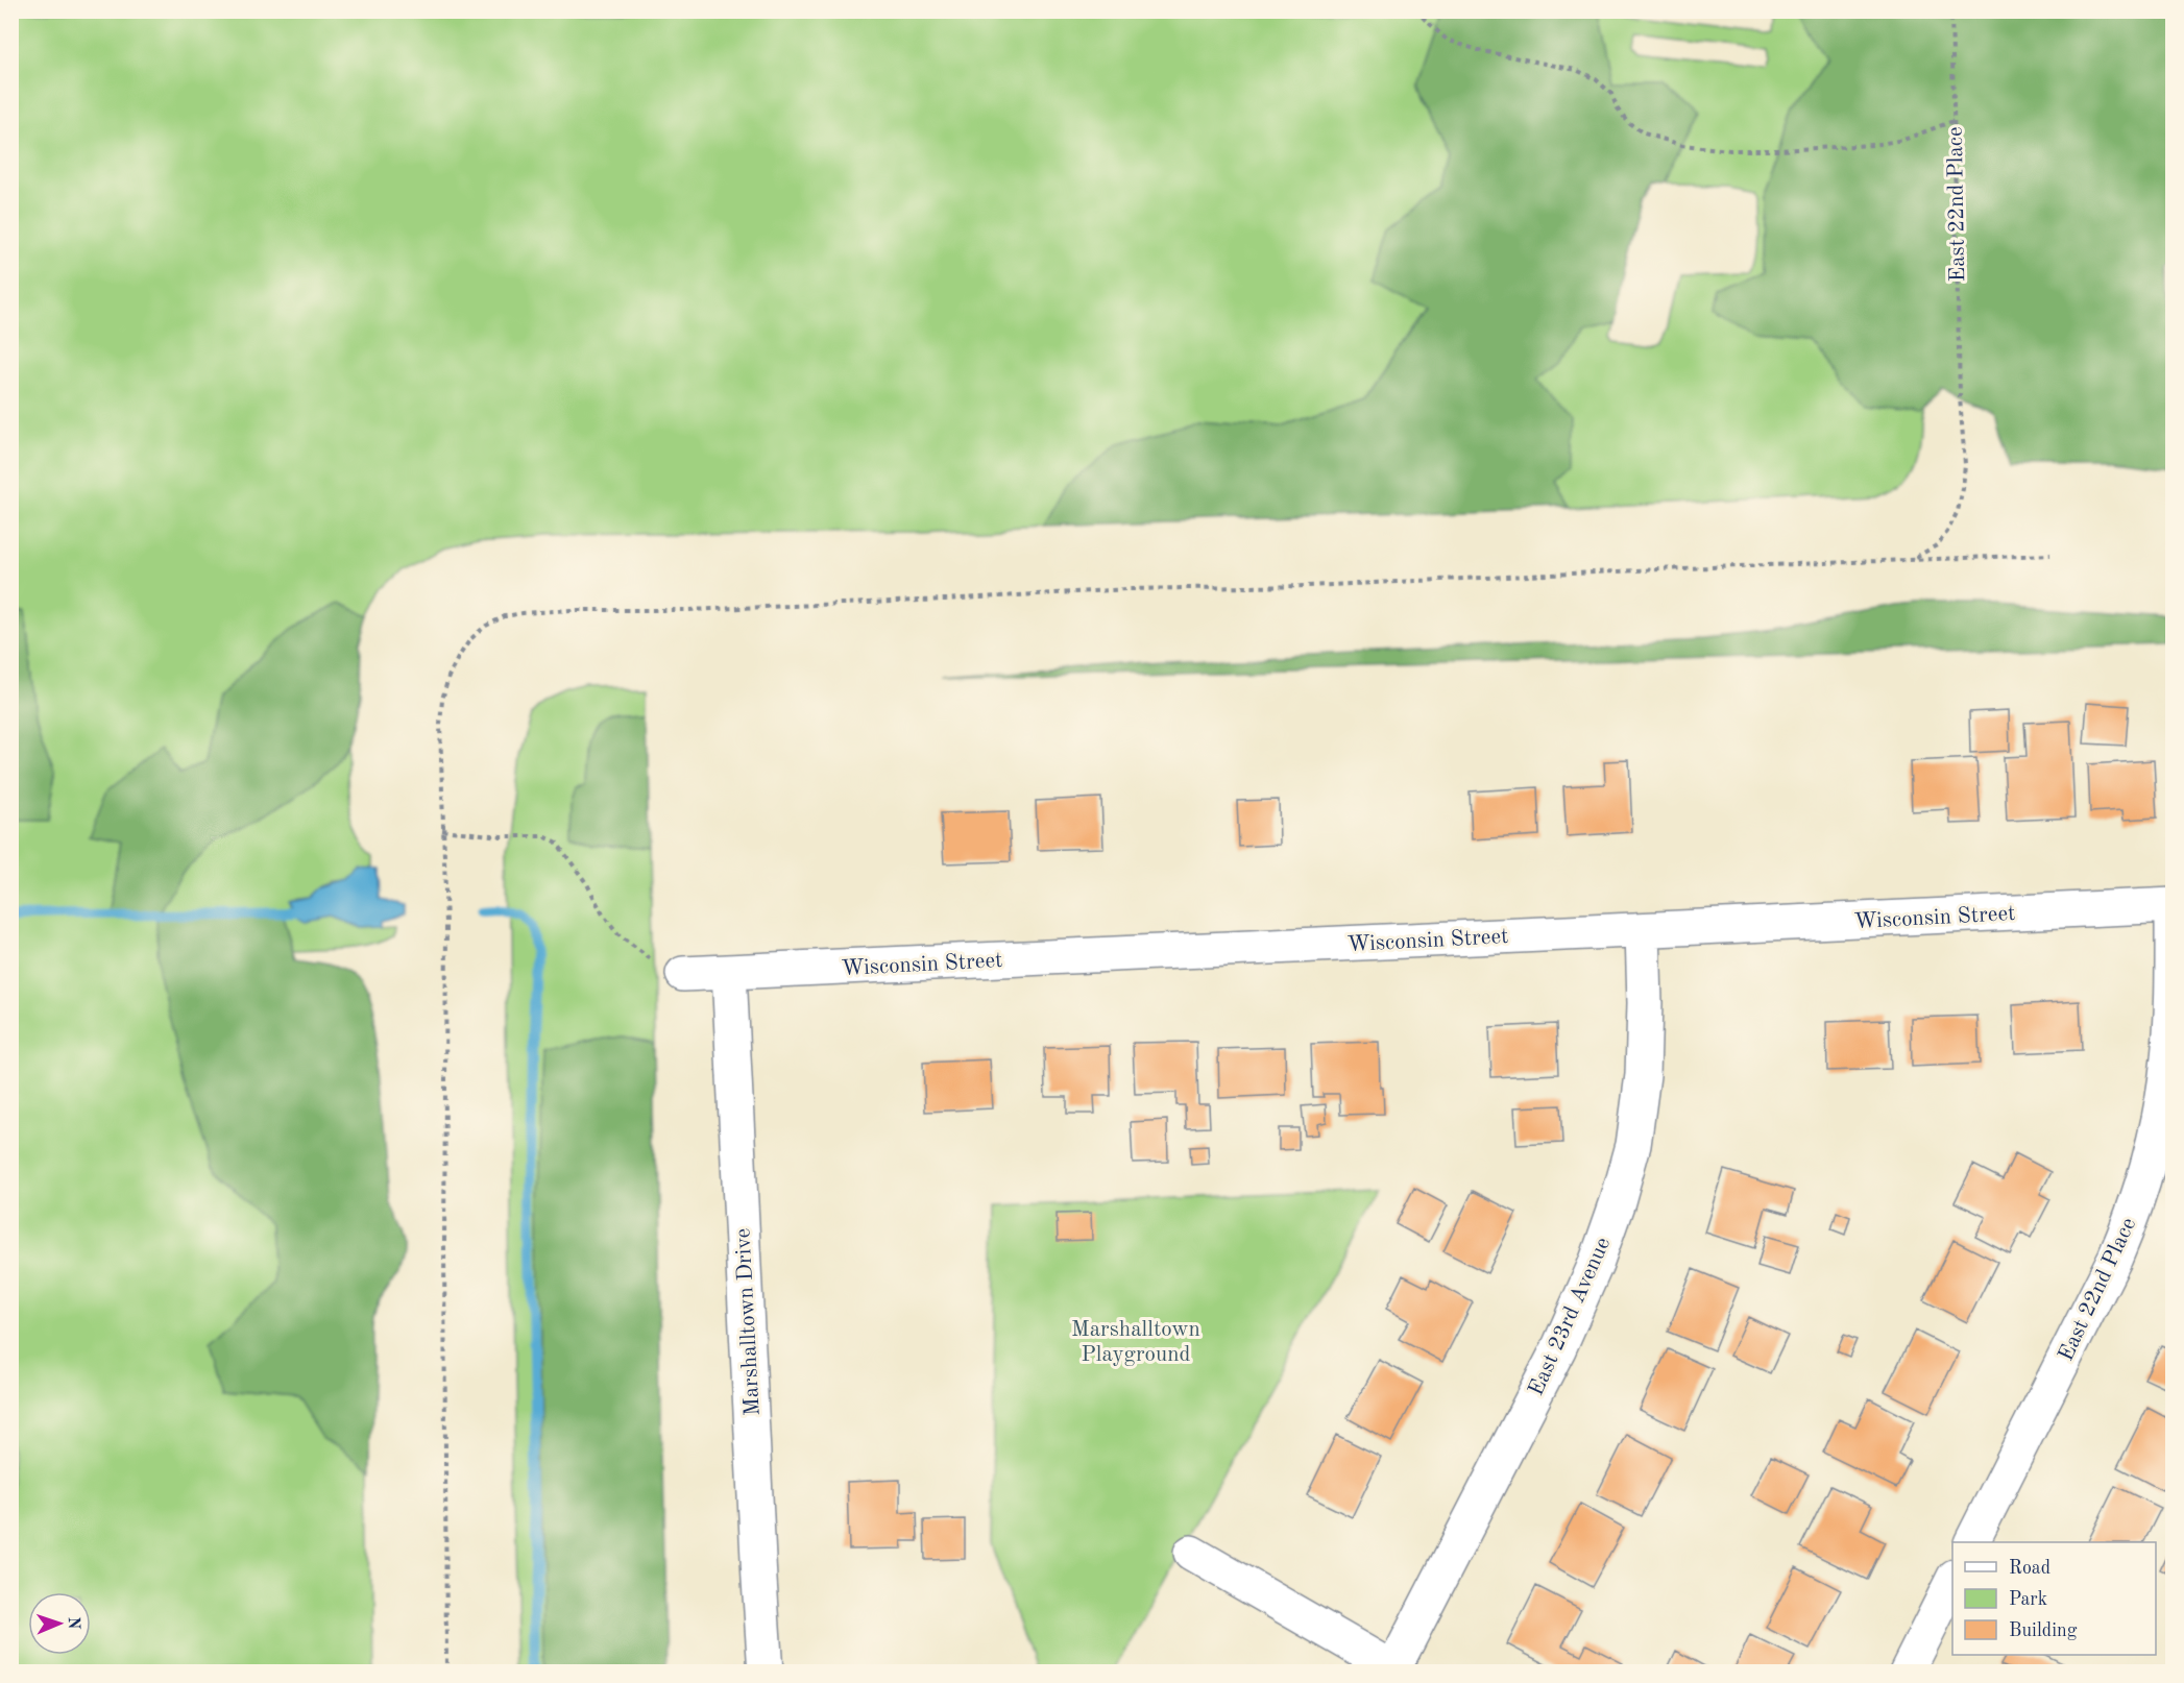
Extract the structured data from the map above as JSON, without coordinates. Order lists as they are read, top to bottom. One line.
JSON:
{"streets":{"street":["East 22nd Place","Wisconsin Street","East 23rd Avenue","Marshalltown Drive"]},"crossings":[["East 22nd Place","Wisconsin Street"],["Wisconsin Street","East 23rd Avenue"],["Wisconsin Street","Marshalltown Drive"]],"parks":["Marshalltown Playground"],"legend":["Road","Park","Building"],"north":"right"}
